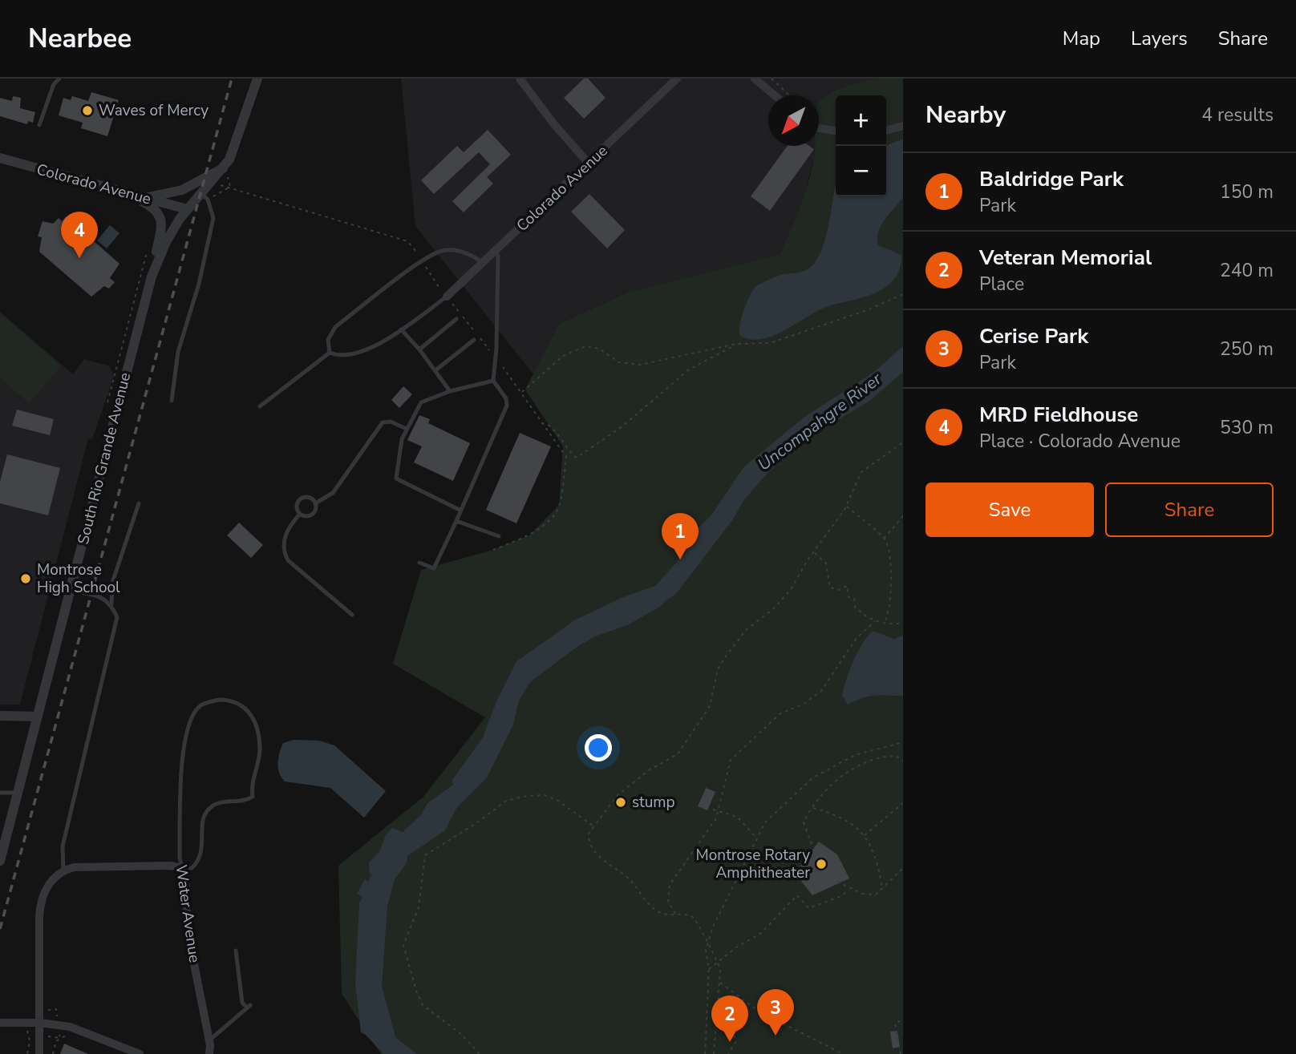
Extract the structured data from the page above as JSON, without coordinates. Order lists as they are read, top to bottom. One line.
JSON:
{"streets":{"street":["Colorado Avenue","South Rio Grande Avenue","Water Avenue"]},"crossings":[["Colorado Avenue","South Rio Grande Avenue"]],"water":["Uncompahgre River"],"places":["Waves of Mercy","Montrose High School","stump","Montrose Rotary Amphitheater"],"north":"bottom left","page":{"header":"Nearbee","nav":["Map","Layers","Share"],"heading":["Nearby","4 results"],"map_buttons":["+","−"],"list":[{"mark":"1","name":"Baldridge Park","note":"Park","value":"150 m"},{"mark":"2","name":"Veteran Memorial","note":"Place","value":"240 m"},{"mark":"3","name":"Cerise Park","note":"Park","value":"250 m"},{"mark":"4","name":"MRD Fieldhouse","note":"Place · Colorado Avenue","value":"530 m"}],"pins":["4","1","3","2"],"buttons":["Save","Share"]}}
